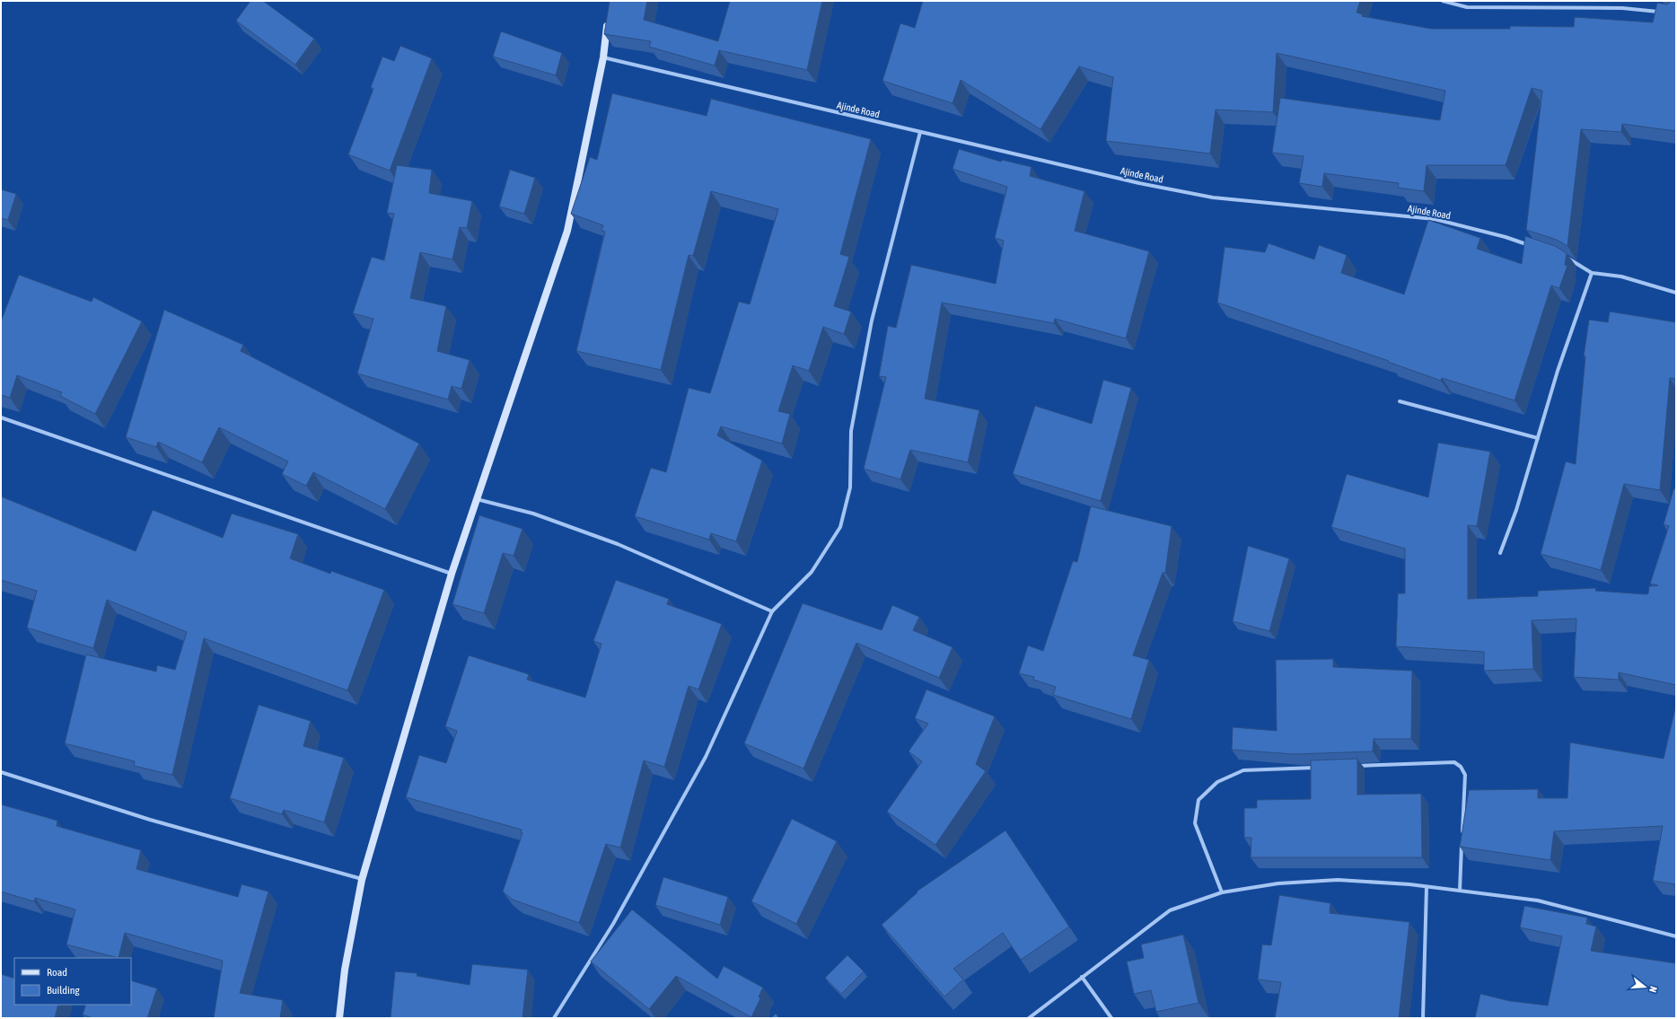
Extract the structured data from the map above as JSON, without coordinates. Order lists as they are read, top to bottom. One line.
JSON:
{"streets":{"street":["Ajinde Road"]},"legend":["Road","Building"],"north":"right"}
